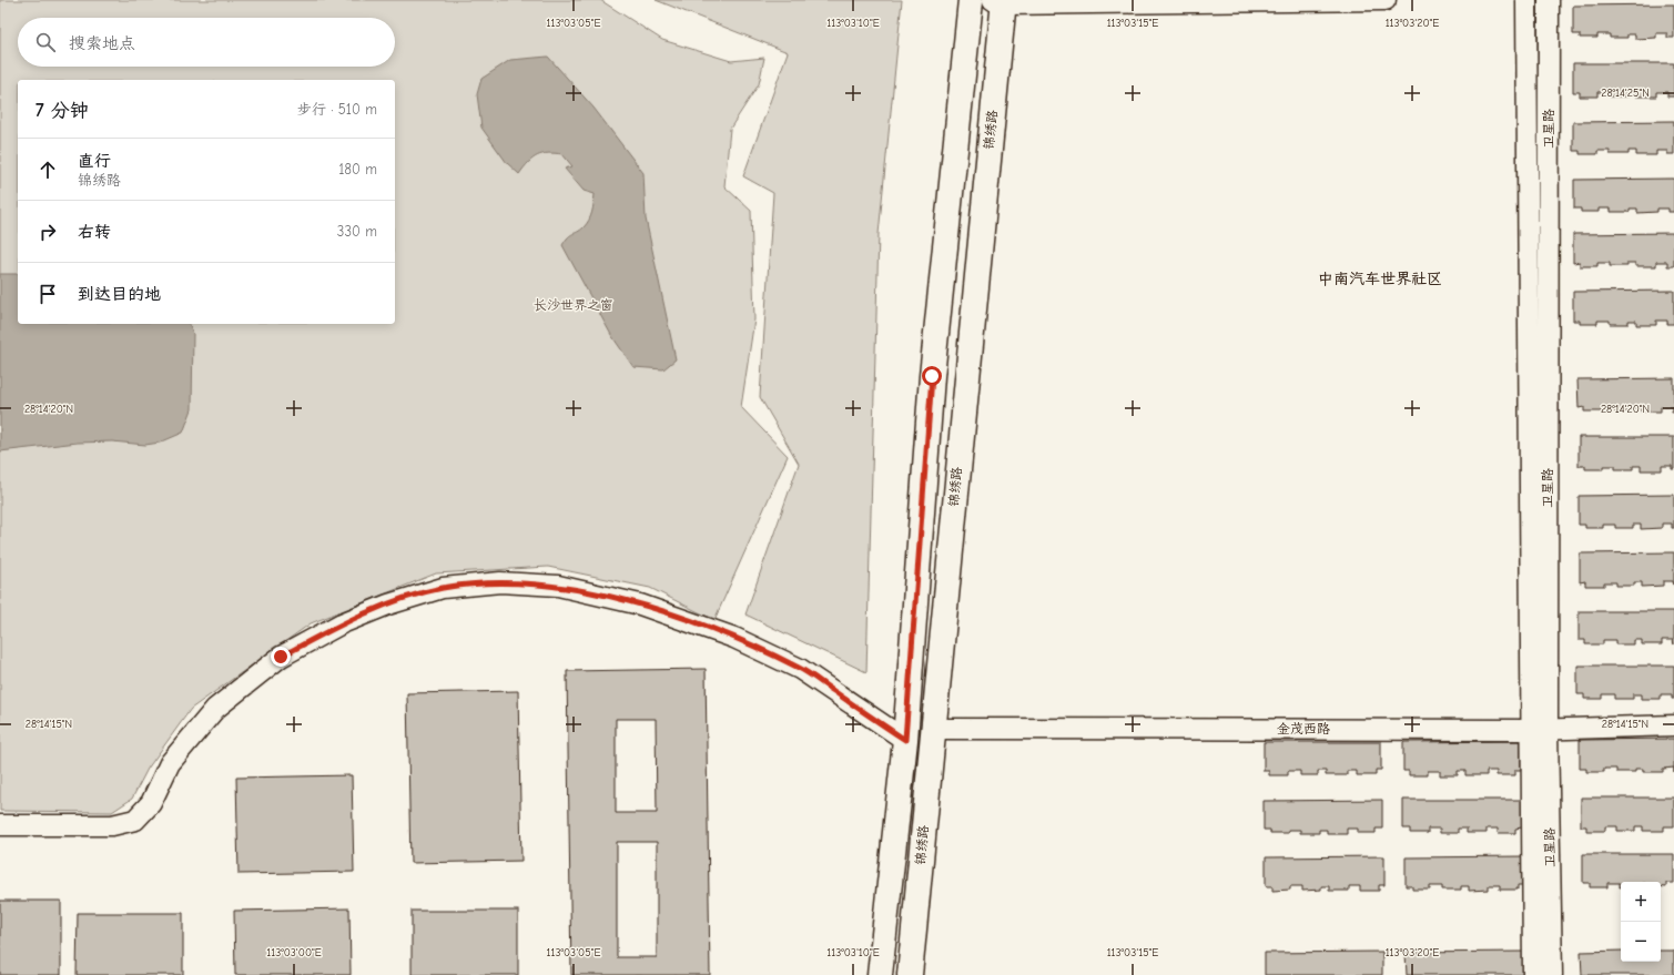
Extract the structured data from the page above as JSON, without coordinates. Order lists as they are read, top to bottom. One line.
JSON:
{"streets":{"main road":["锦绣路"],"street":["卫星路","金茂西路"]},"crossings":[["卫星路","金茂西路"],["锦绣路","金茂西路"]],"districts":["中南汽车世界社区"],"parks":["长沙世界之窗"],"page":{"search":"搜索地点","heading":["7 分钟","步行 · 510 m"],"list":[["直行","锦绣路","180 m"],["右转","330 m"],"到达目的地"],"map_buttons":["+","−"]},"coordinates":["113°03'05\"E","113°03'10\"E","113°03'15\"E","113°03'20\"E","28°14'25\"N","28°14'20\"N","28°14'15\"N","113°03'00\"E"]}
